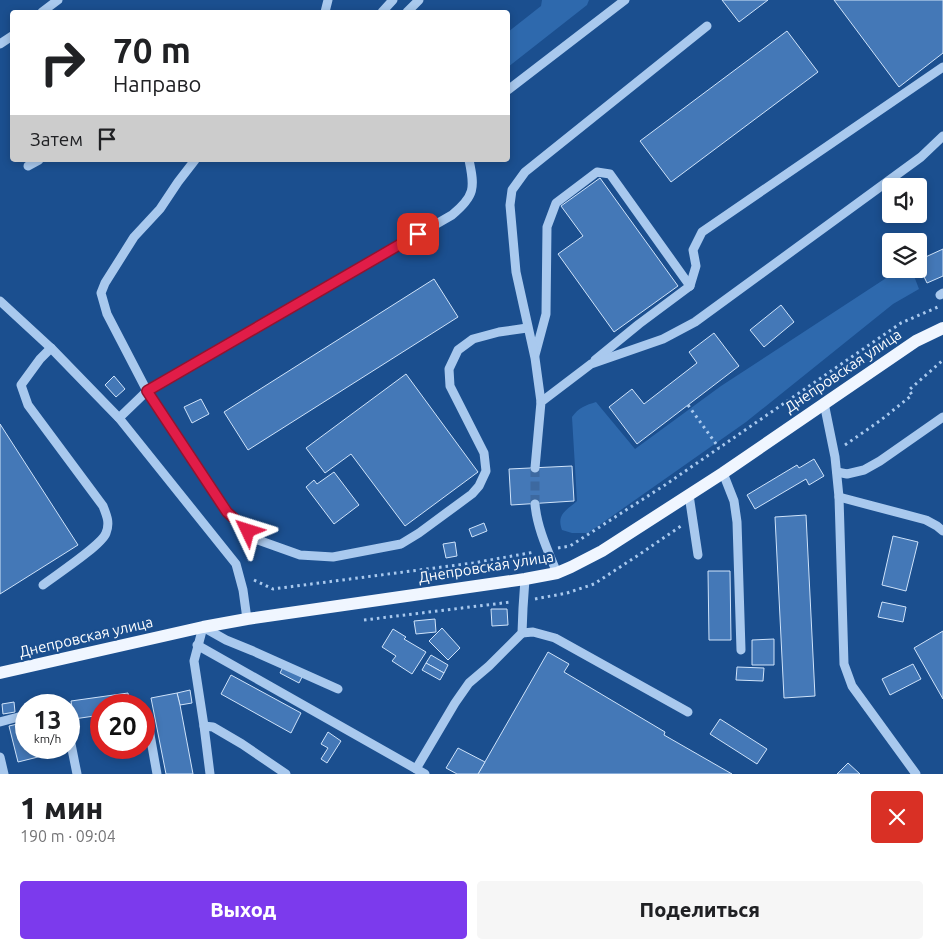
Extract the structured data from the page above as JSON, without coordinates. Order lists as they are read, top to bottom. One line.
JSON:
{"streets":{"main road":["Днепровская улица"]},"page":{"turn":["70 m","Направо"],"then":"Затем","speed":"13 km/h","limit":"20","heading":["1 мин","190 m · 09:04"],"buttons":["Выход","Поделиться"]}}
